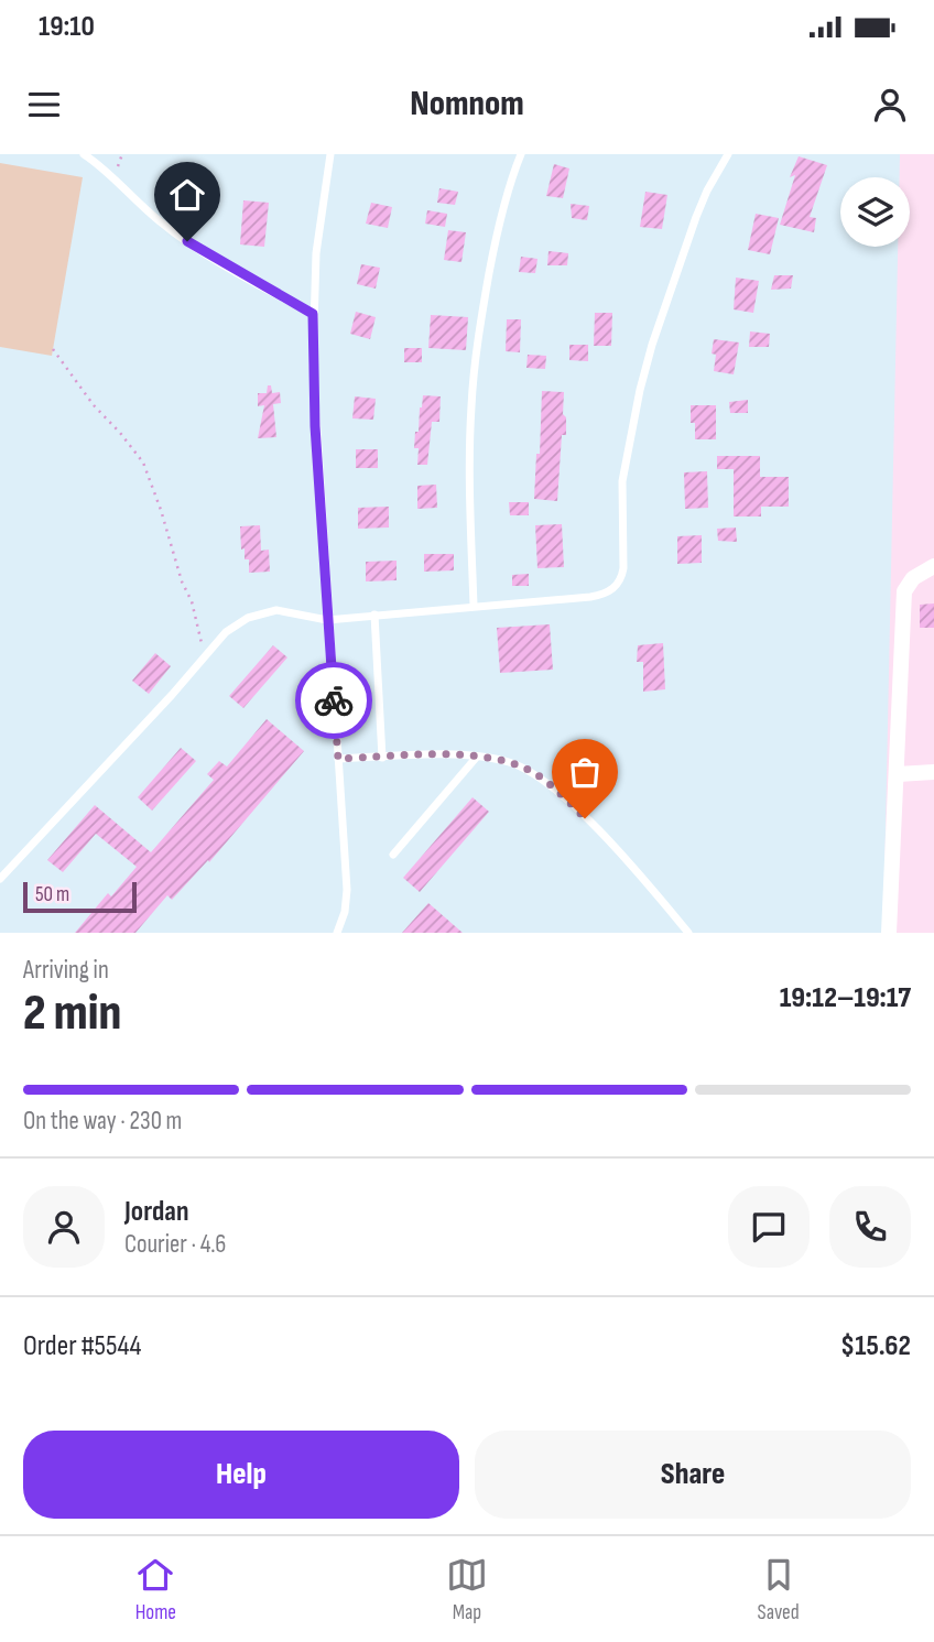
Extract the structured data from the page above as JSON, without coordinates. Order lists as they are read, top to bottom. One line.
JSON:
{"scale_bar":"50 m","page":{"status":"19:10","header":"Nomnom","scale":"50 m","heading":["2 min","Arriving in","19:12–19:17"],"panel":["Jordan","Courier · 4.6","Order #5544","$15.62"],"bar":"On the way · 230 m","buttons":["Help","Share"],"tabs":["Home","Map","Saved"]}}
